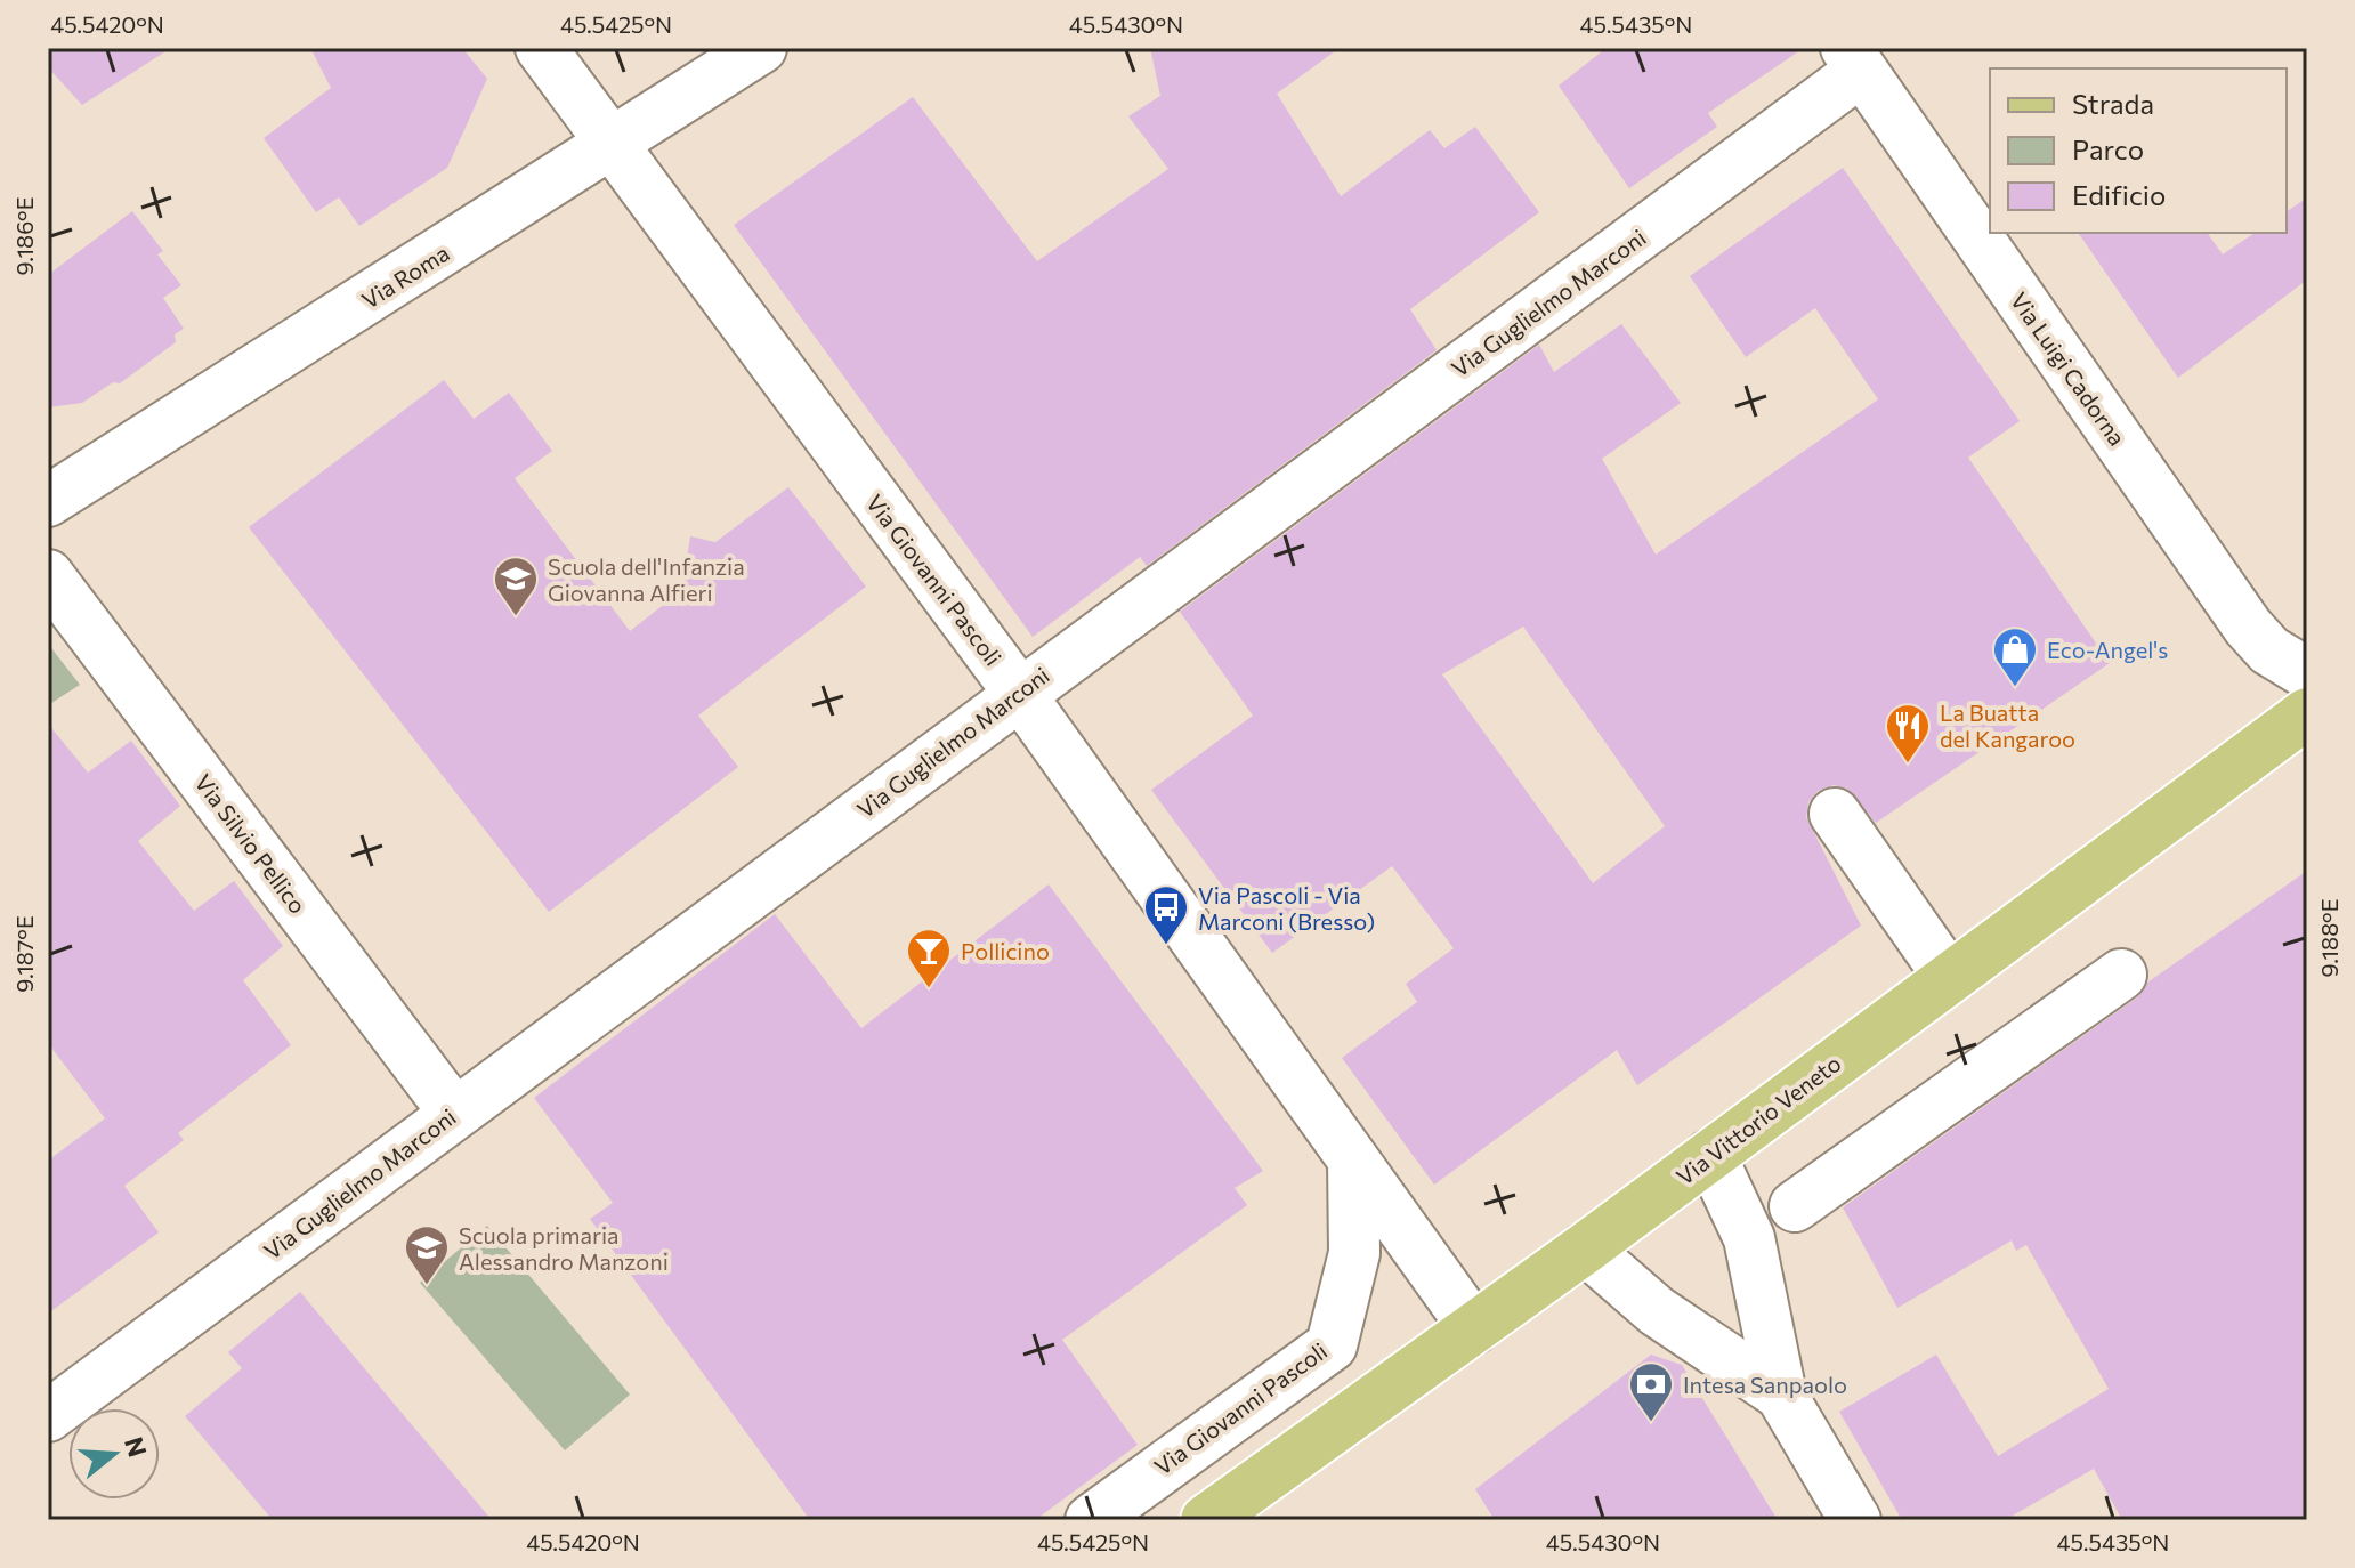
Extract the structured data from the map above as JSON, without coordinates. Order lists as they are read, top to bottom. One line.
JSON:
{"streets":{"main road":["Via Vittorio Veneto"],"street":["Via Roma","Via Guglielmo Marconi","Via Luigi Cadorna","Via Giovanni Pascoli","Via Silvio Pellico"]},"crossings":[["Via Roma","Via Giovanni Pascoli"],["Via Guglielmo Marconi","Via Luigi Cadorna"],["Via Guglielmo Marconi","Via Giovanni Pascoli"],["Via Guglielmo Marconi","Via Silvio Pellico"],["Via Giovanni Pascoli","Via Vittorio Veneto"]],"places":{"school or university":["Scuola dell'Infanzia Giovanna Alfieri","Scuola primaria Alessandro Manzoni"],"shop":["Eco-Angel's"],"restaurant":["La Buatta del Kangaroo"],"bus stop":["Via Pascoli - Via Marconi (Bresso)"],"bar":["Pollicino"],"bank":["Intesa Sanpaolo"]},"legend":["Strada","Parco","Edificio"],"north":"right","coordinates":["45.5420°N","45.5425°N","45.5430°N","45.5435°N","9.186°E","9.188°E","9.187°E"]}
